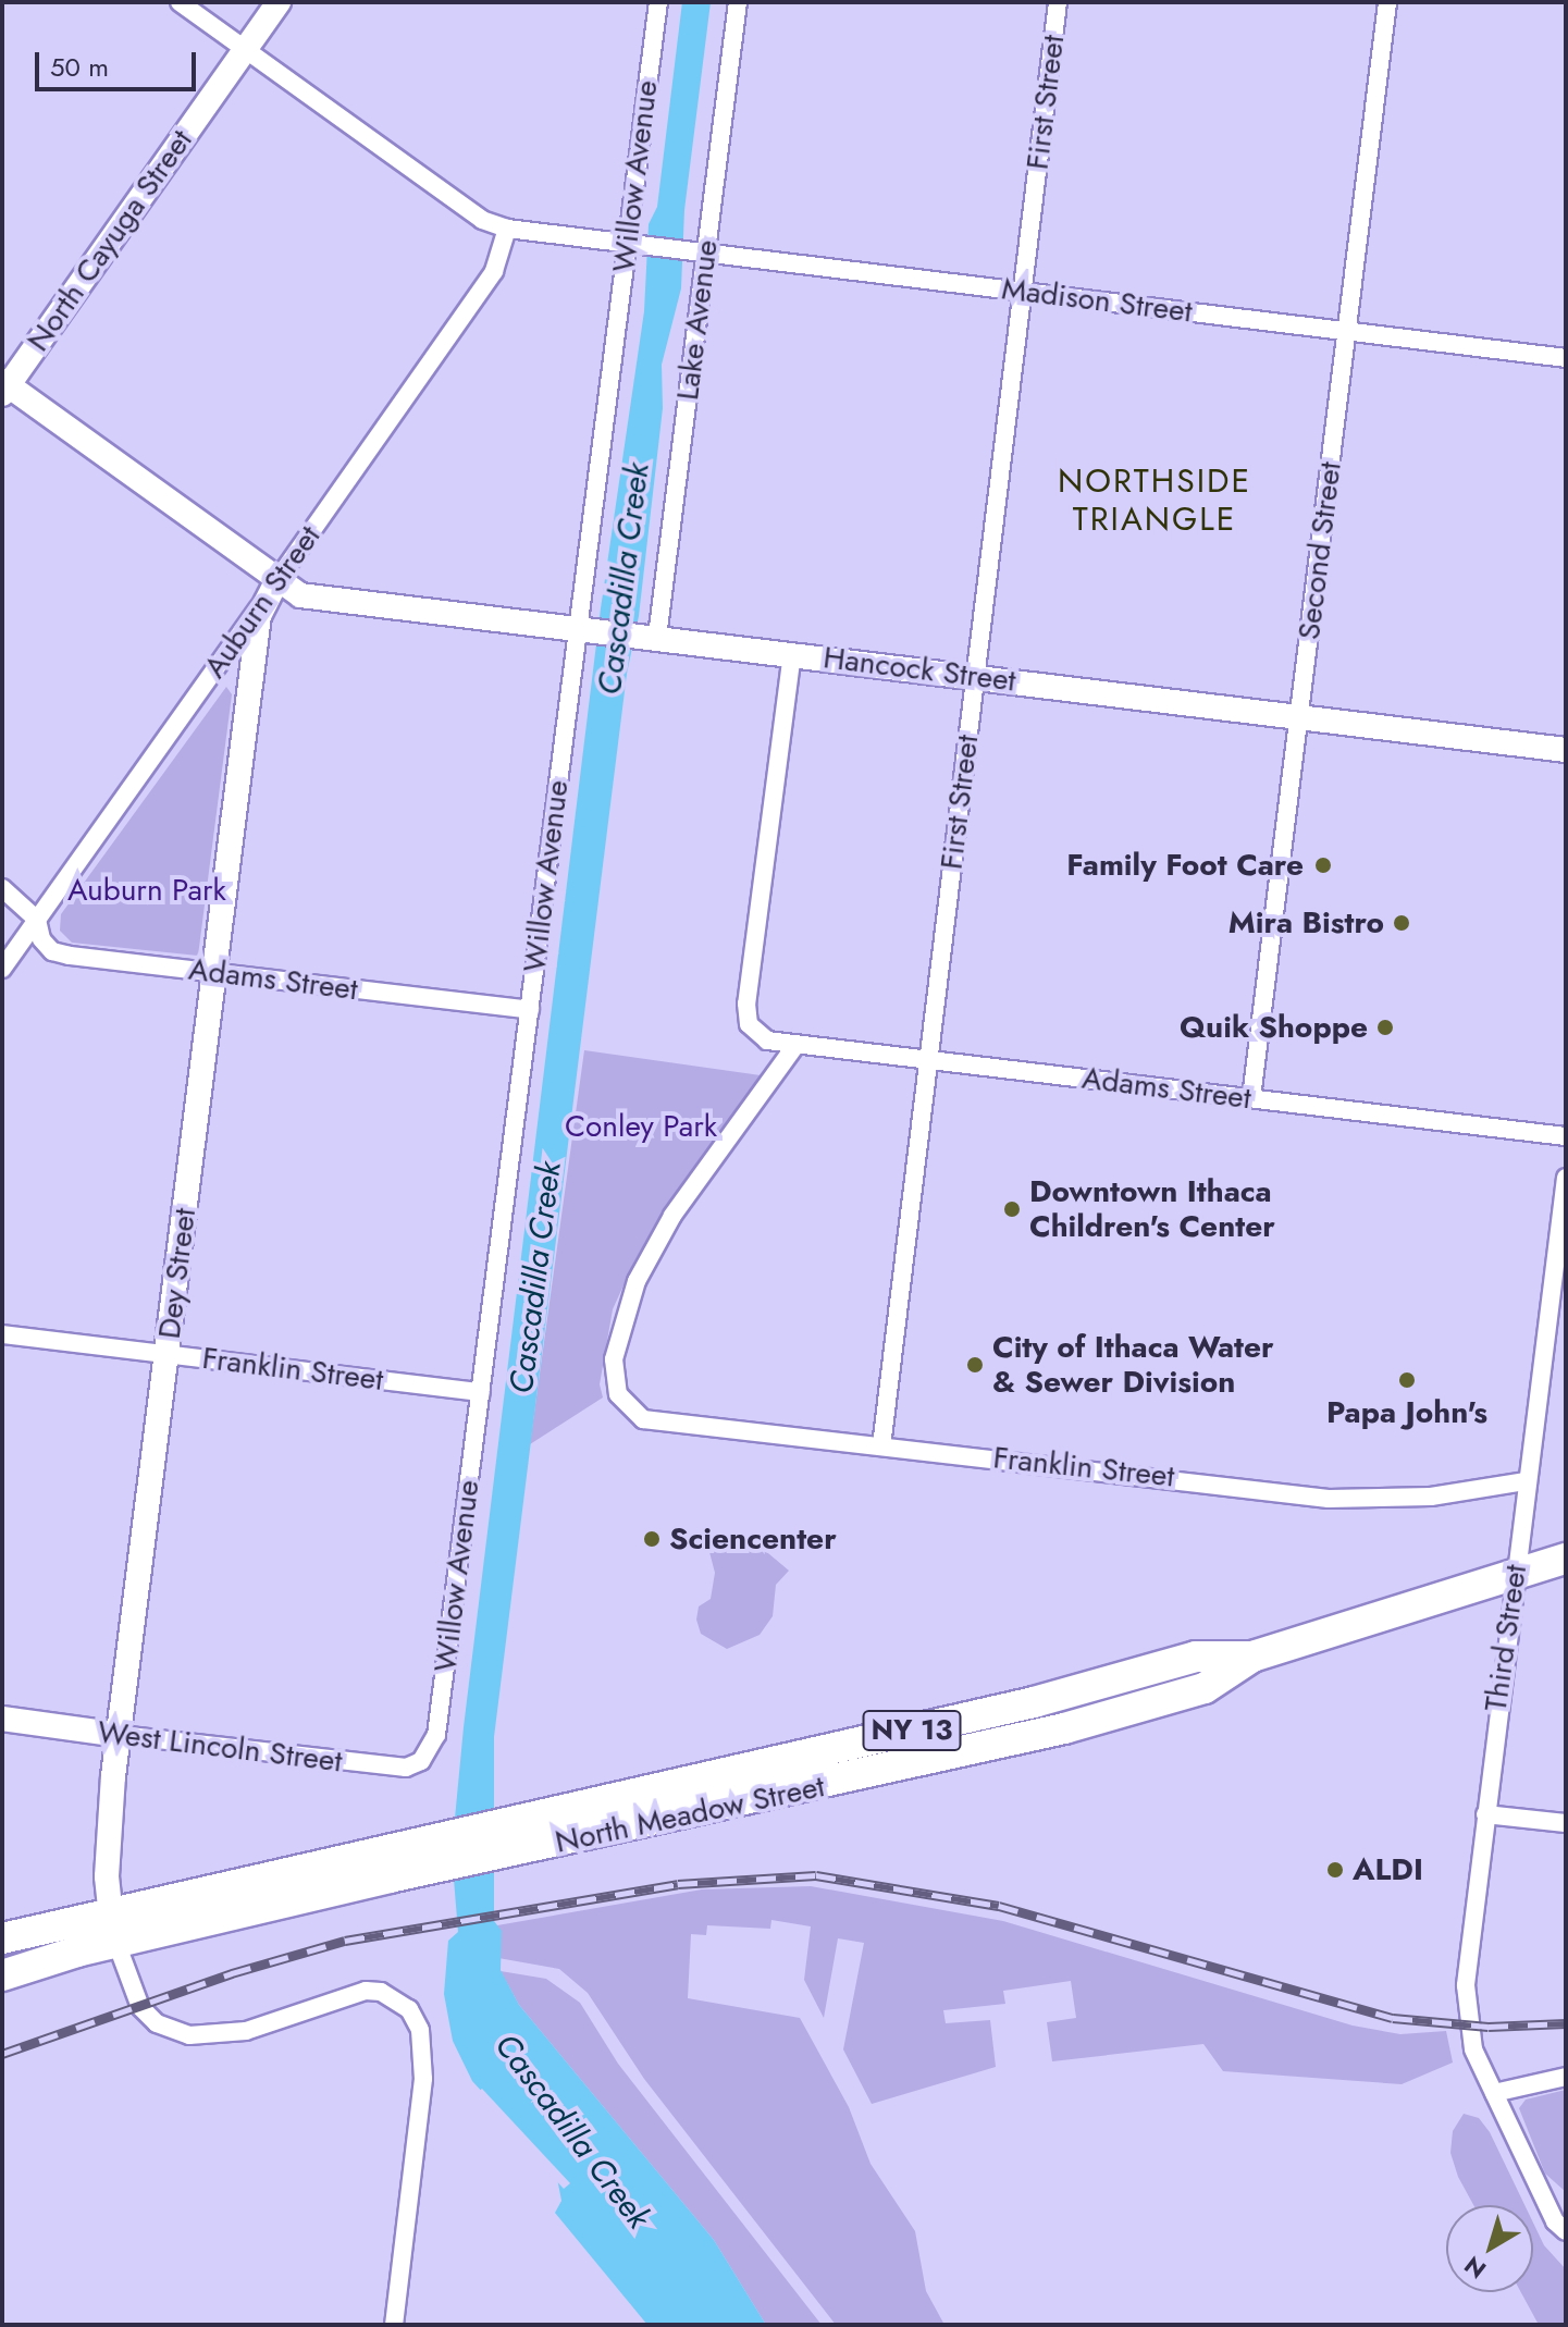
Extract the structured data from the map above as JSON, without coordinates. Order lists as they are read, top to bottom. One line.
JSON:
{"streets":{"highway":["NY 13","North Meadow Street"],"street":["First Street","Willow Avenue","North Cayuga Street","Madison Street","Lake Avenue","Second Street","Auburn Street","Hancock Street","Adams Street","Dey Street","Franklin Street","Third Street","West Lincoln Street"]},"crossings":[["First Street","Madison Street"],["First Street","Hancock Street"],["First Street","Adams Street"],["First Street","Franklin Street"],["Willow Avenue","Madison Street"],["Willow Avenue","Hancock Street"],["Willow Avenue","Adams Street"],["Willow Avenue","Franklin Street"],["Willow Avenue","West Lincoln Street"],["North Cayuga Street","Madison Street"],["North Cayuga Street","Hancock Street"],["Madison Street","Lake Avenue"],["Madison Street","Second Street"],["Madison Street","Auburn Street"],["Lake Avenue","Hancock Street"],["Second Street","Hancock Street"],["Second Street","Adams Street"],["Auburn Street","Hancock Street"],["Auburn Street","Adams Street"],["Auburn Street","Dey Street"],["Hancock Street","Adams Street"],["Adams Street","Dey Street"],["Adams Street","Franklin Street"],["Dey Street","Franklin Street"],["Dey Street","NY 13"],["Dey Street","West Lincoln Street"],["Dey Street","North Meadow Street"],["Franklin Street","Third Street"],["Third Street","North Meadow Street"],["NY 13","North Meadow Street"]],"districts":["NORTHSIDE TRIANGLE"],"water":["Cascadilla Creek"],"parks":["Auburn Park","Conley Park"],"places":["Family Foot Care","Mira Bistro","Quik Shoppe","Downtown Ithaca Children's Center","City of Ithaca Water & Sewer Division","Papa John's","Sciencenter","ALDI"],"scale_bar":"50 m","north":"bottom left"}
